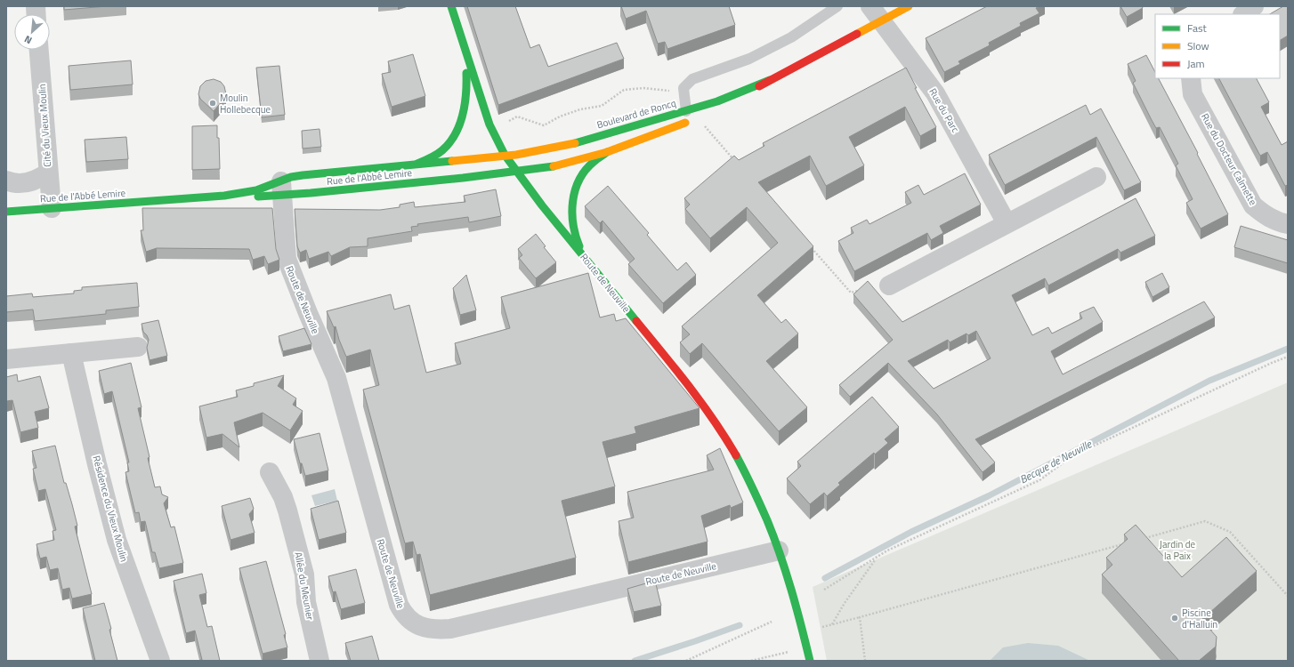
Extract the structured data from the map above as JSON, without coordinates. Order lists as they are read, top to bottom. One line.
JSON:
{"streets":{"main road":["Boulevard de Roncq","Rue de l'Abbé Lemire","Route de Neuville"],"street":["Rue du Parc","Cité du Vieux Moulin","Rue du Docteur Calmette","Résidence du Vieux Moulin","Allée du Meunier"]},"crossings":[["Rue du Parc","Boulevard de Roncq"],["Boulevard de Roncq","Rue de l'Abbé Lemire"],["Boulevard de Roncq","Route de Neuville"],["Cité du Vieux Moulin","Rue de l'Abbé Lemire"],["Rue de l'Abbé Lemire","Route de Neuville"]],"water":["Becque de Neuville"],"parks":["Jardin de la Paix"],"places":["Moulin Hollebecque","Piscine d'Halluin"],"legend":["Fast","Slow","Jam"],"north":"bottom left"}
